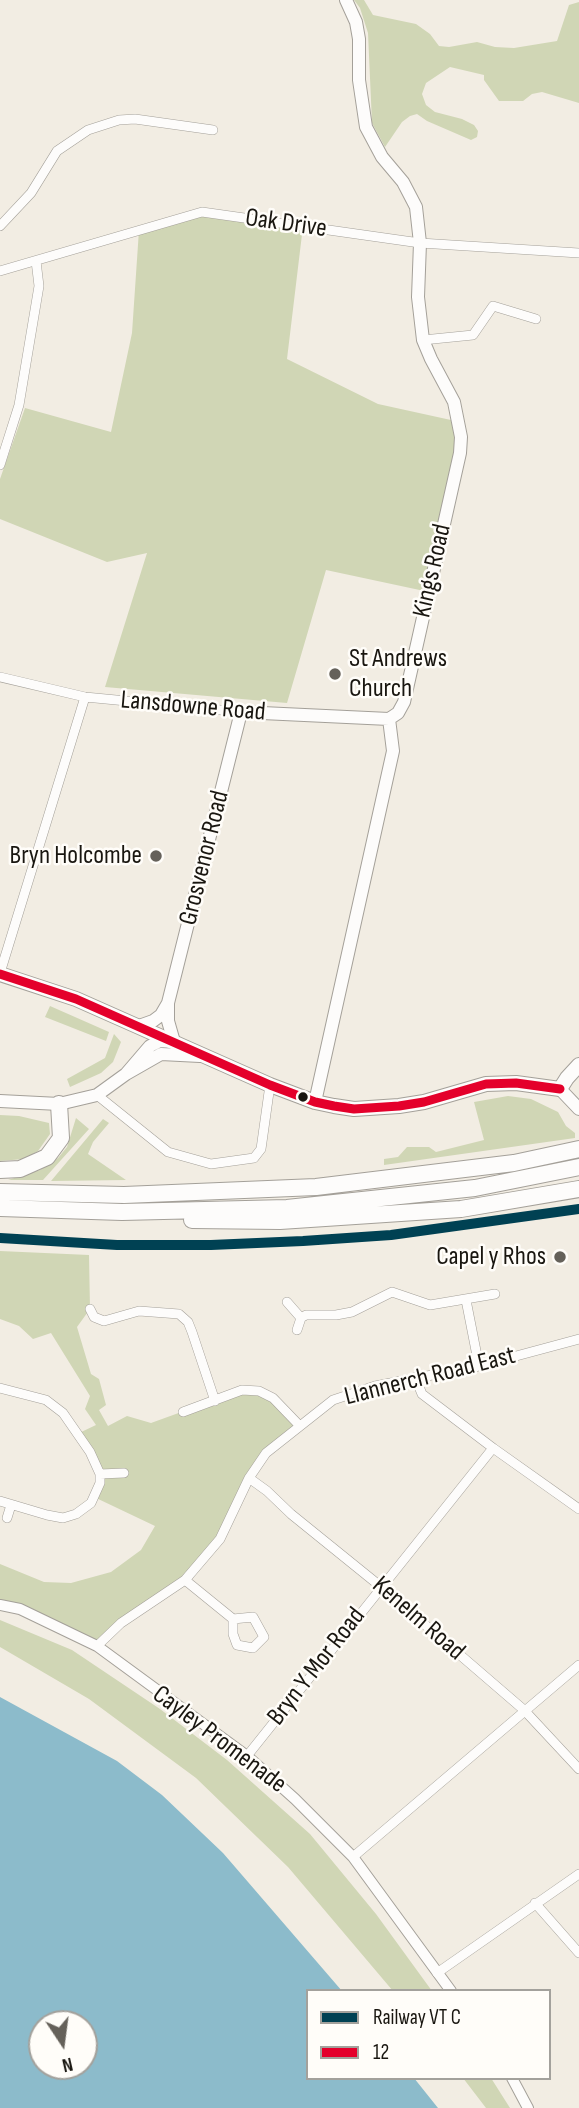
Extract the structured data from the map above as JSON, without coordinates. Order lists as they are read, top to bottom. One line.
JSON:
{"streets":{"main road":["Kings Road","Lansdowne Road","Grosvenor Road"],"street":["Oak Drive","Llannerch Road East","Kenelm Road","Bryn Y Mor Road","Cayley Promenade"]},"crossings":[["Oak Drive","Kings Road"],["Kings Road","Lansdowne Road"],["Lansdowne Road","Grosvenor Road"],["Llannerch Road East","Kenelm Road"],["Llannerch Road East","Cayley Promenade"],["Kenelm Road","Bryn Y Mor Road"],["Bryn Y Mor Road","Cayley Promenade"]],"places":["St Andrews Church","Bryn Holcombe","Capel y Rhos"],"lines":["transit line 12"],"legend":["Railway VT C","12"],"north":"bottom"}
